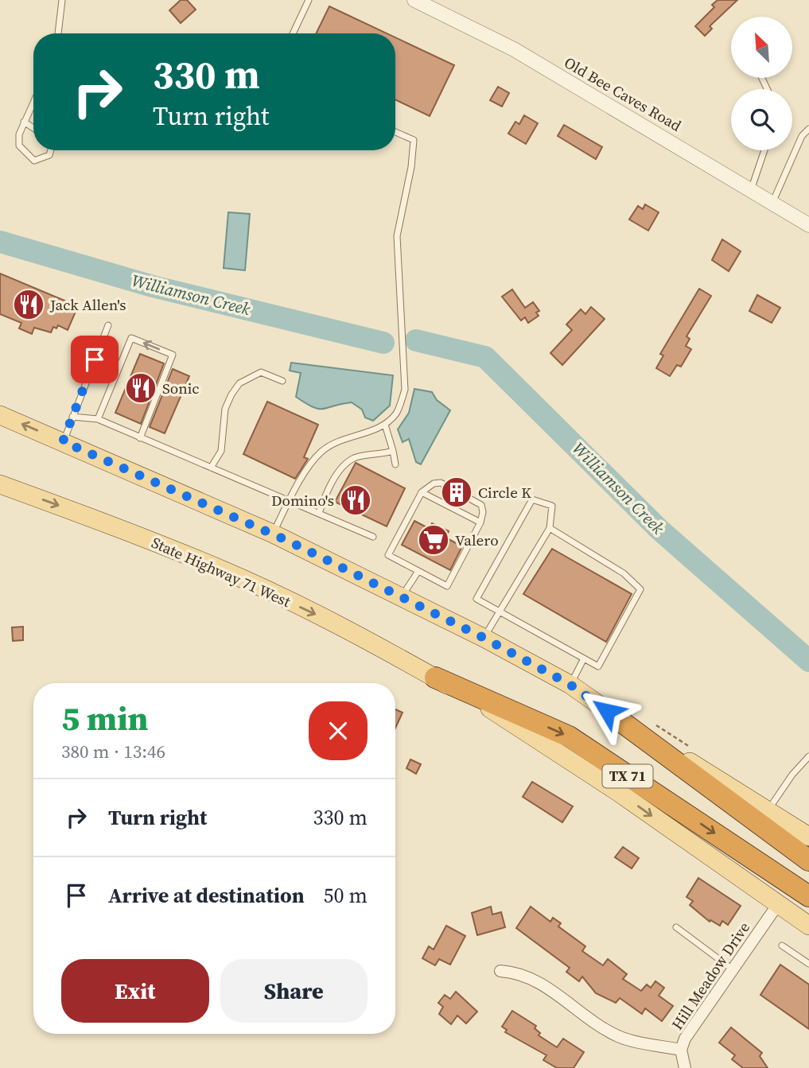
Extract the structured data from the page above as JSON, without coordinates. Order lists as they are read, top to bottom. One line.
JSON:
{"streets":{"highway":["TX 71"],"main road":["State Highway 71 West"],"street":["Old Bee Caves Road","Hill Meadow Drive"]},"crossings":[["State Highway 71 West","TX 71"],["State Highway 71 West","Hill Meadow Drive"]],"water":["Williamson Creek"],"places":{"restaurant":["Jack Allen's","Sonic","Domino's"],"building":["Circle K"],"supermarket":["Valero"]},"north":"top left","page":{"turn":["330 m","Turn right"],"heading":["5 min","380 m · 13:46"],"list":[{"name":"Turn right","value":"330 m"},{"name":"Arrive at destination","value":"50 m"}],"buttons":["Exit","Share"]}}
